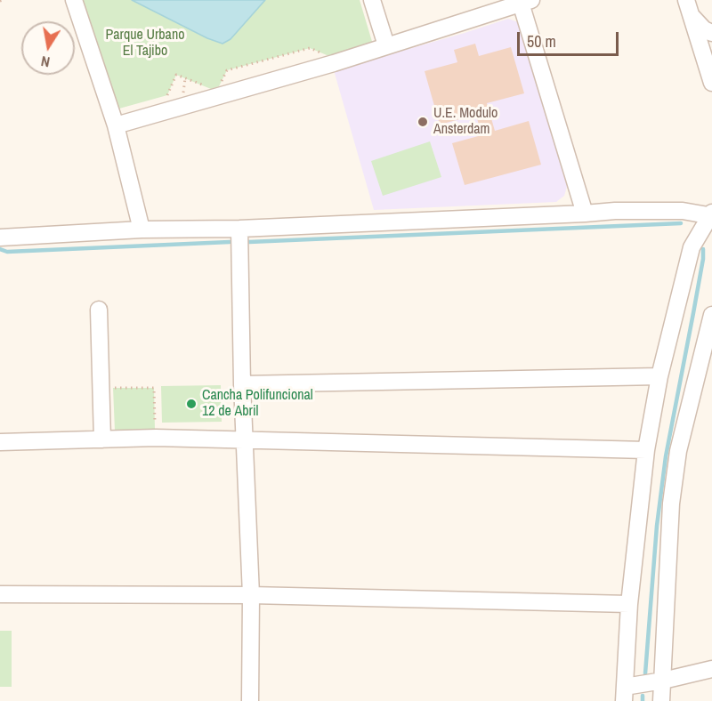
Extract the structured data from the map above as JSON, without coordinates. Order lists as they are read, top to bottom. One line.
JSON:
{"parks":["Parque Urbano El Tajibo"],"places":["U.E. Modulo Ansterdam","Cancha Polifuncional 12 de Abril"],"scale_bar":"50 m","north":"bottom"}
